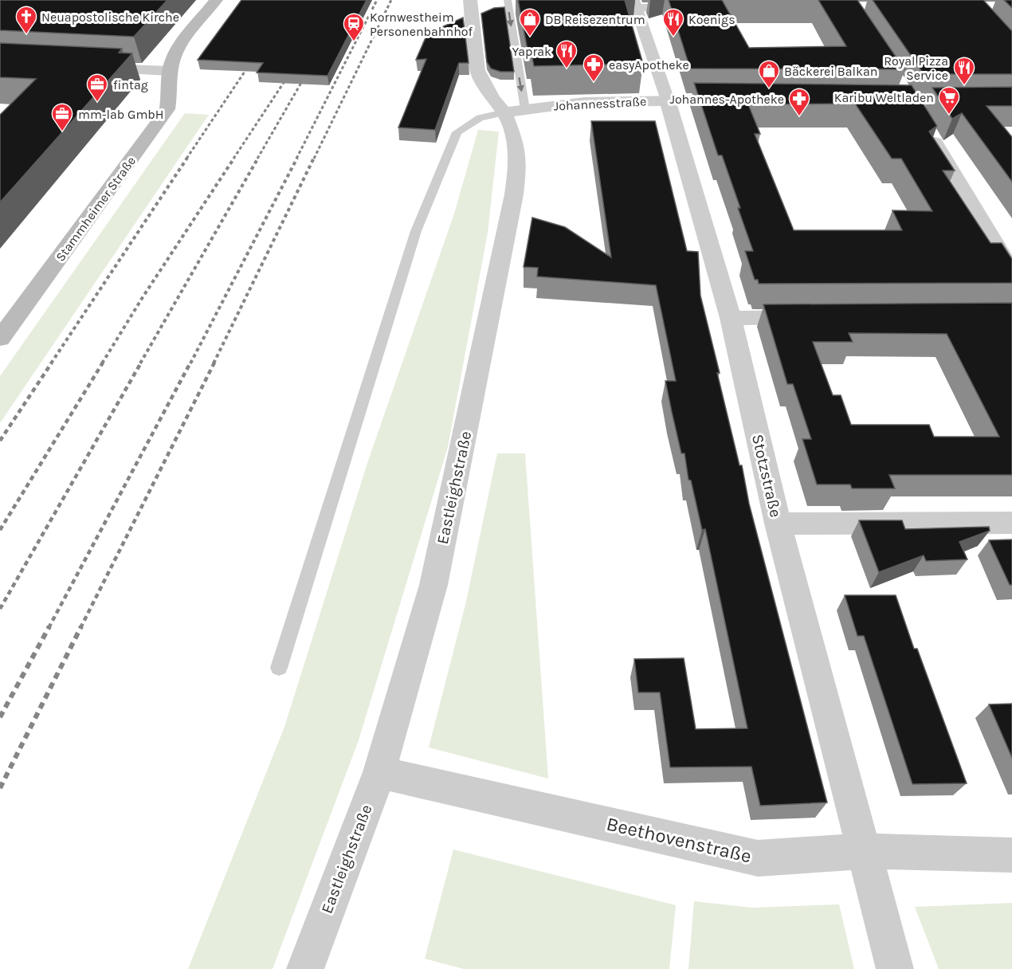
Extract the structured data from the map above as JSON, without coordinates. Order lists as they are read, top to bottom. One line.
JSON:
{"streets":{"main road":["Stammheimer Straße"],"street":["Johannesstraße","Stotzstraße","Eastleighstraße","Beethovenstraße"]},"crossings":[["Johannesstraße","Stotzstraße"],["Johannesstraße","Eastleighstraße"],["Stotzstraße","Beethovenstraße"],["Eastleighstraße","Beethovenstraße"]],"places":{"church":["Neuapostolische Kirche"],"shop":["DB Reisezentrum","Bäckerei Balkan"],"restaurant":["Koenigs","Yaprak","Royal Pizza Service"],"station":["Kornwestheim Personenbahnhof"],"pharmacy":["easyApotheke","Johannes-Apotheke"],"office":["fintag","mm-lab GmbH"],"supermarket":["Karibu Weltladen"]}}
